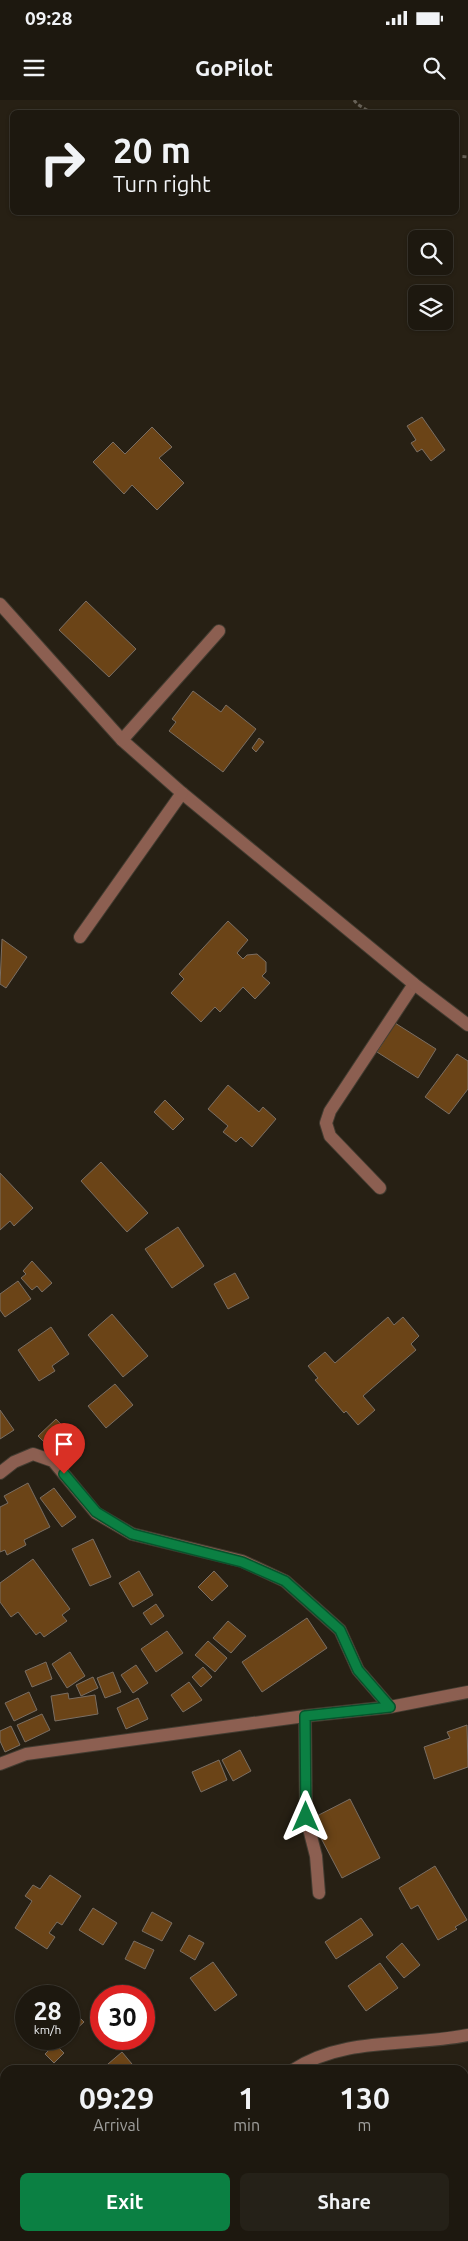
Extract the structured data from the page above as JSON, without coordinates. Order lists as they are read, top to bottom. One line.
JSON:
{"page":{"status":"09:28","header":"GoPilot","turn":["20 m","Turn right"],"speed":"28 km/h","limit":"30","eta":["09:29","Arrival","1","min","130","m"],"buttons":["Exit","Share"]}}
